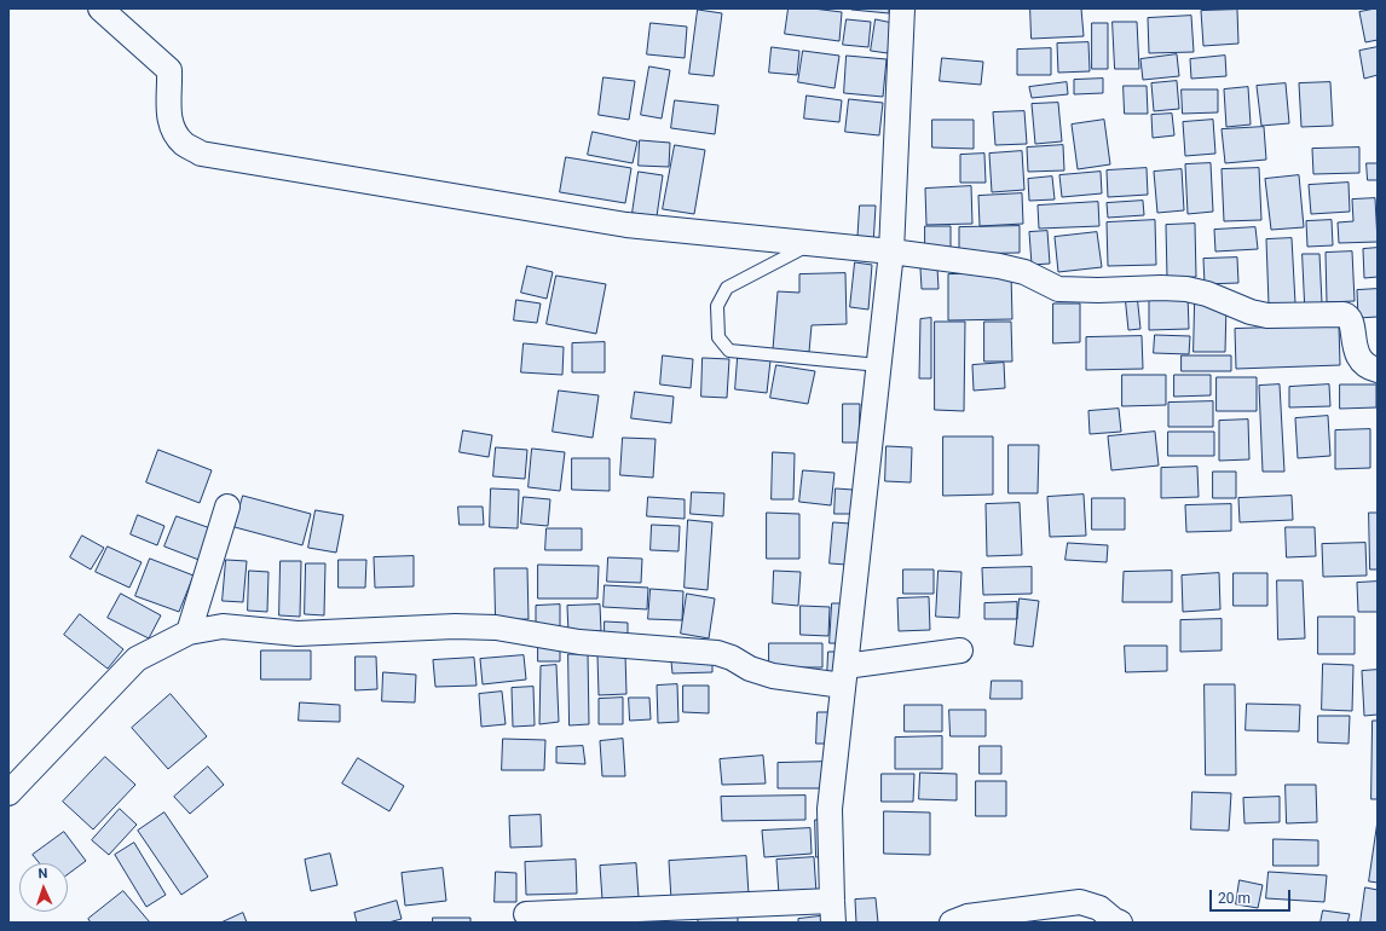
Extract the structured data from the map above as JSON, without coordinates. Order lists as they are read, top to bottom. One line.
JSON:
{"scale_bar":"20 m","north":"top"}
